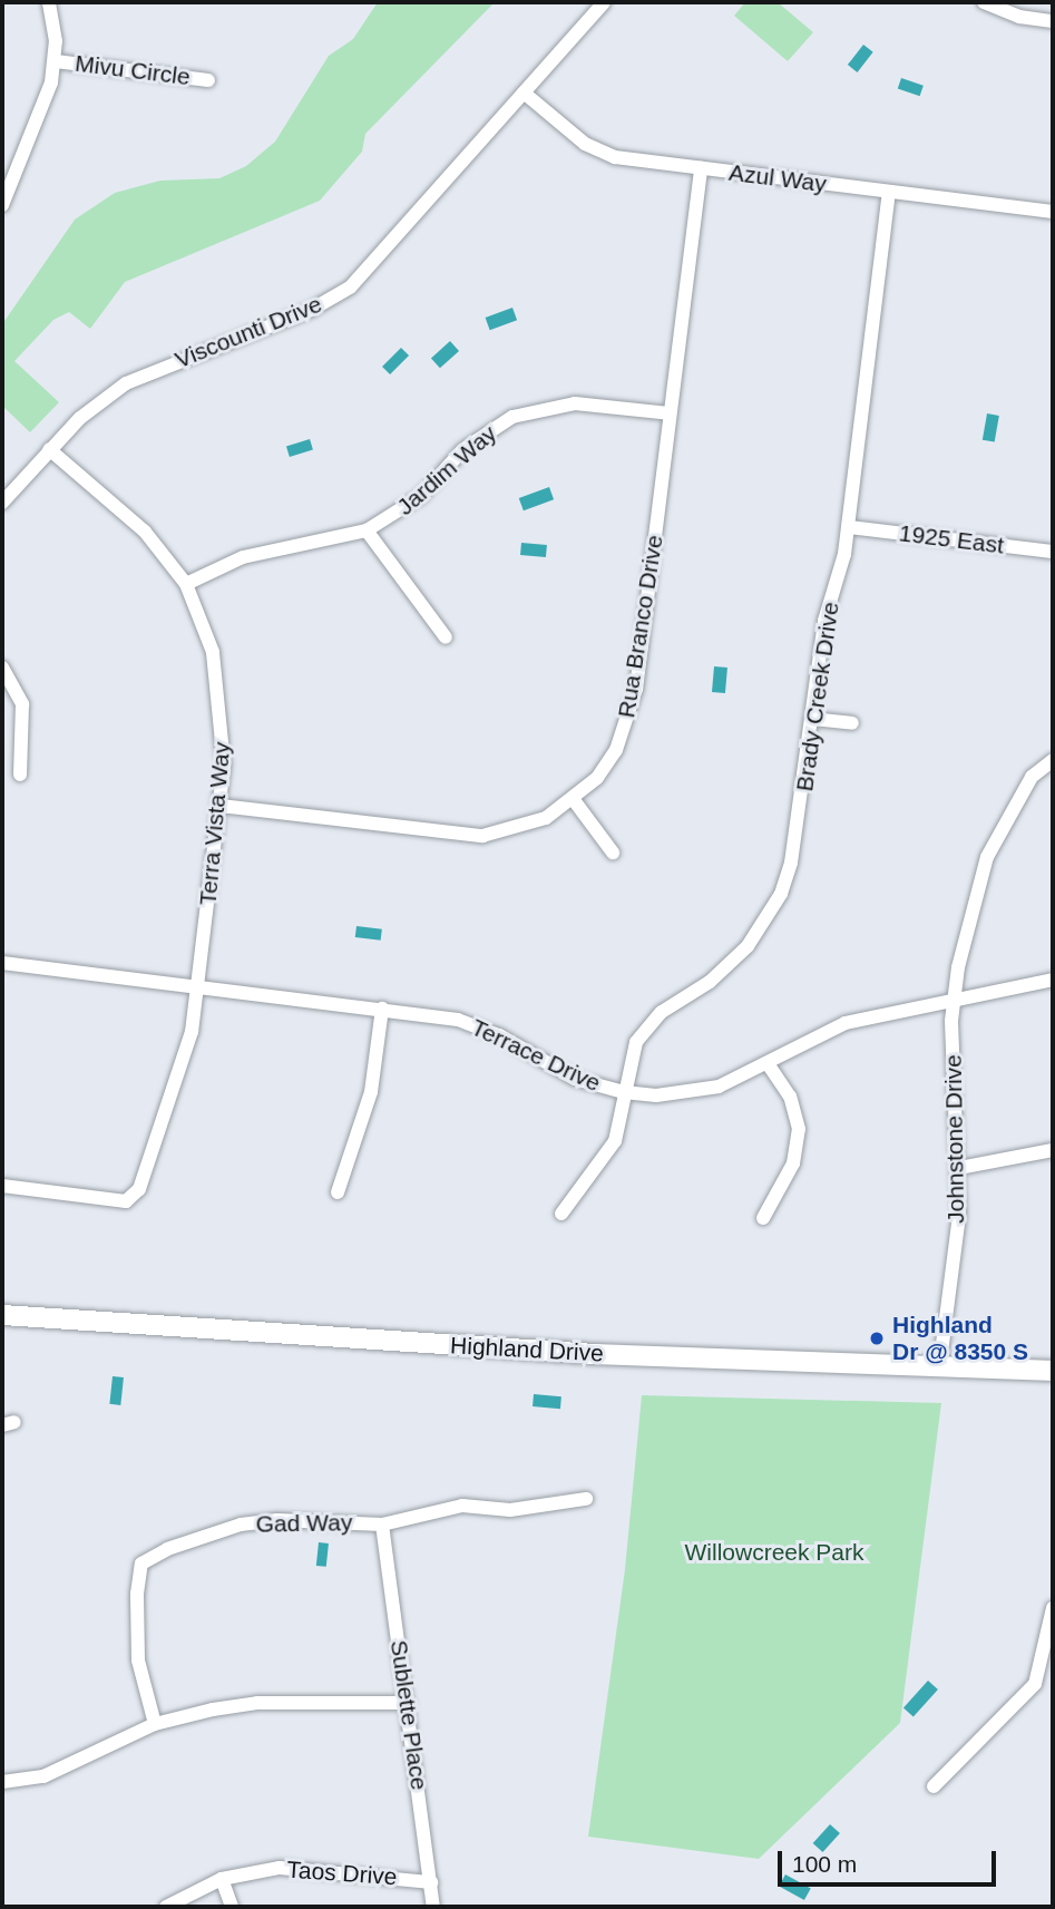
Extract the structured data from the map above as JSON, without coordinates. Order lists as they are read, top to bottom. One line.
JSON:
{"streets":{"main road":["Highland Drive"],"street":["Mivu Circle","Azul Way","Viscounti Drive","Jardim Way","1925 East","Rua Branco Drive","Brady Creek Drive","Terra Vista Way","Terrace Drive","Johnstone Drive","Gad Way","Sublette Place","Taos Drive"]},"crossings":[["Azul Way","Viscounti Drive"],["Azul Way","Rua Branco Drive"],["Azul Way","Brady Creek Drive"],["Viscounti Drive","Terra Vista Way"],["Jardim Way","Rua Branco Drive"],["Jardim Way","Terra Vista Way"],["1925 East","Brady Creek Drive"],["Rua Branco Drive","Terra Vista Way"],["Brady Creek Drive","Terrace Drive"],["Terra Vista Way","Terrace Drive"],["Terrace Drive","Johnstone Drive"],["Johnstone Drive","Highland Drive"],["Gad Way","Sublette Place"],["Sublette Place","Taos Drive"]],"parks":["Willowcreek Park"],"places":["Highland Dr @ 8350 S"],"scale_bar":"100 m"}
